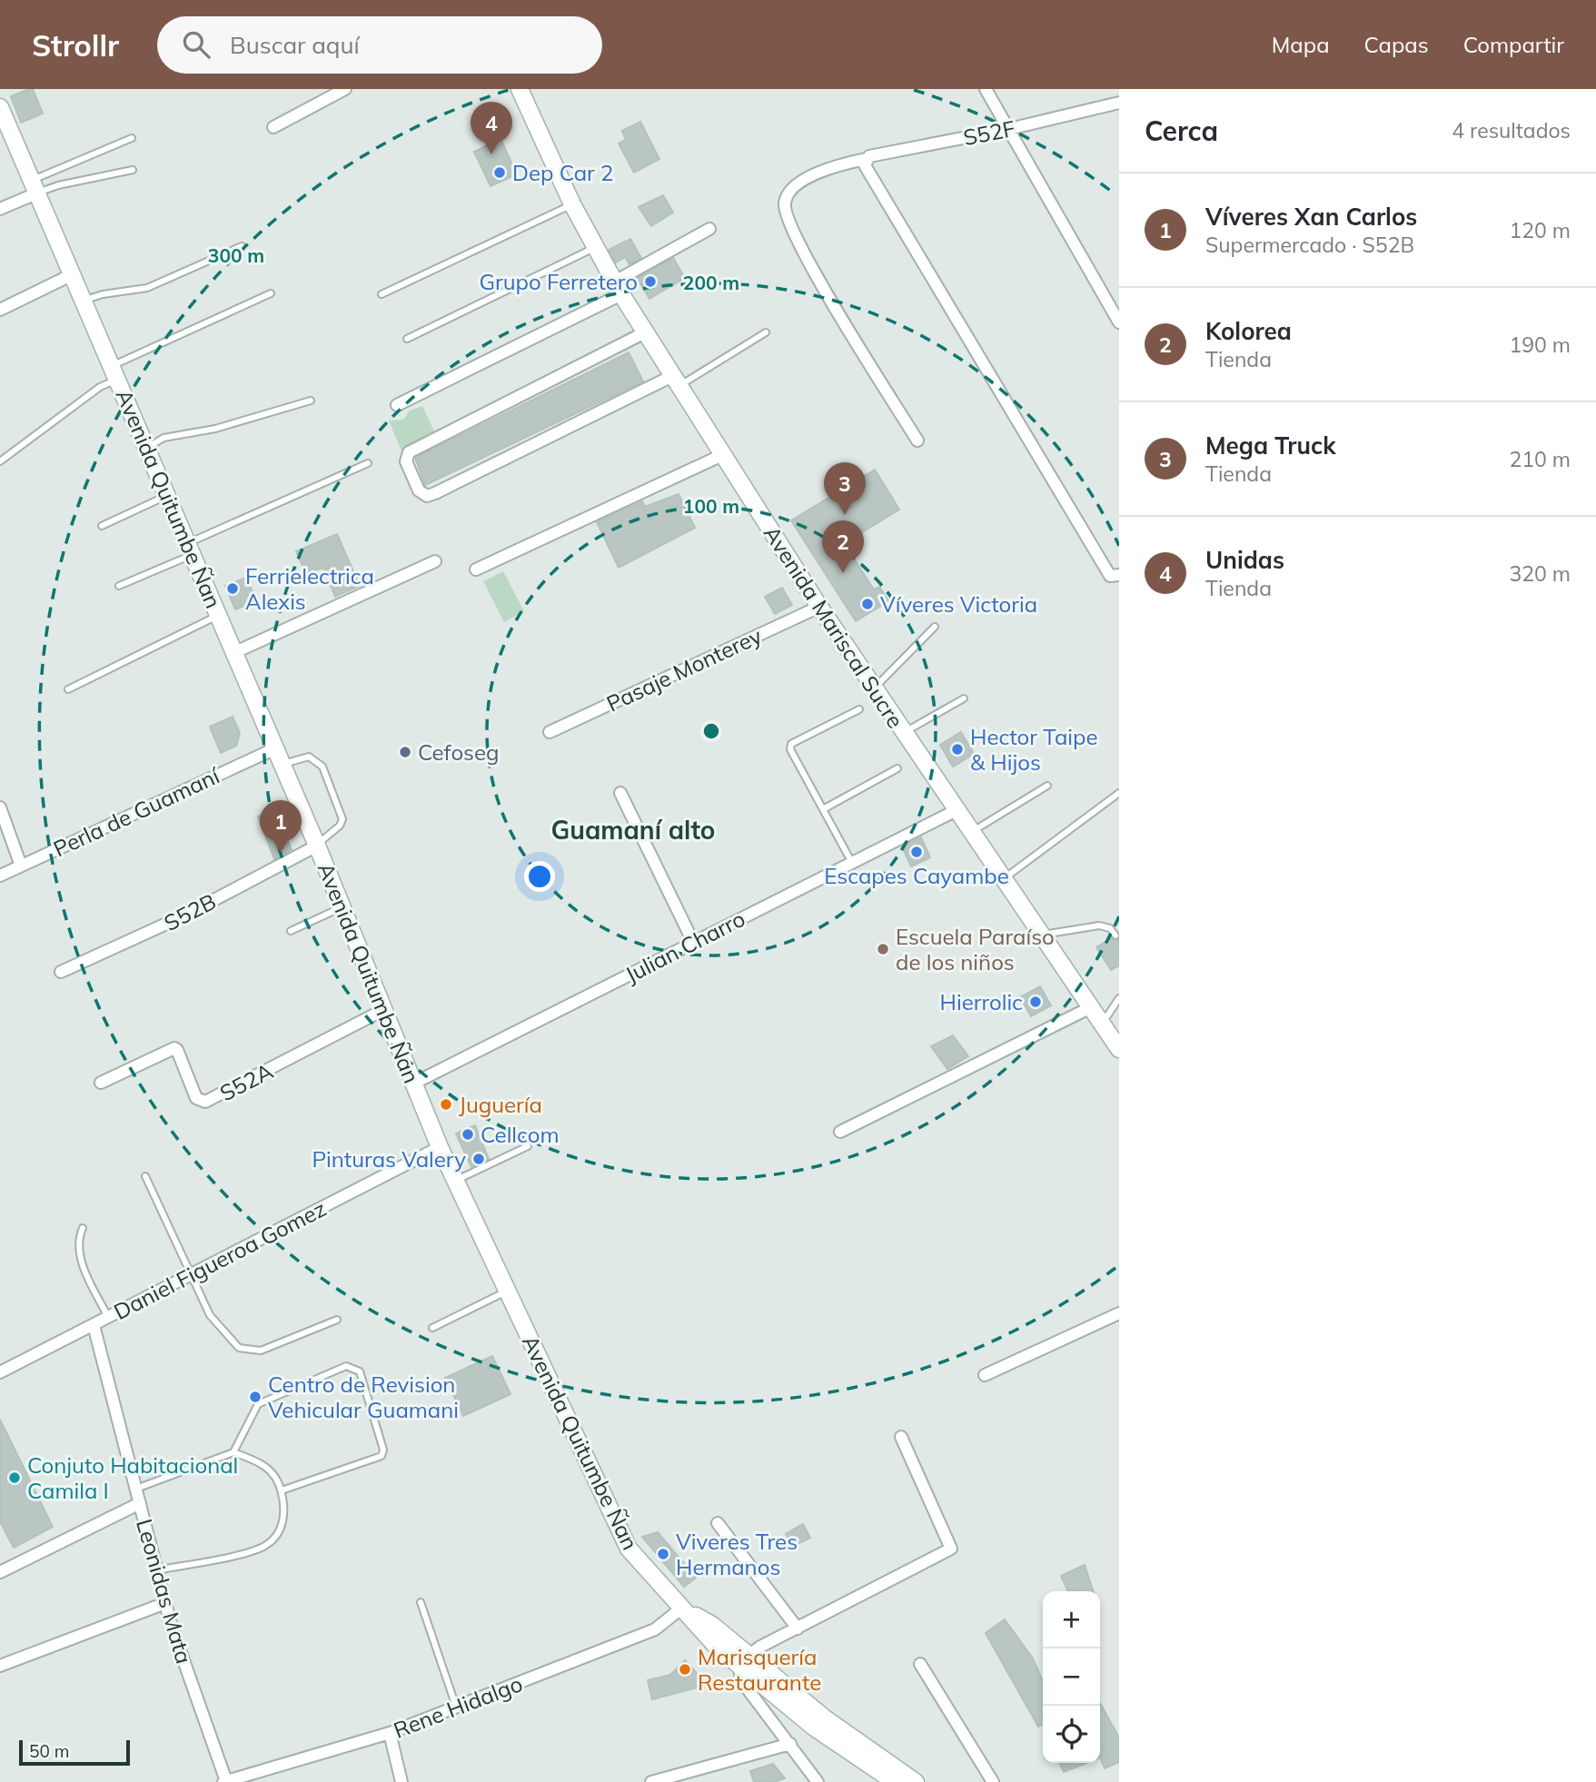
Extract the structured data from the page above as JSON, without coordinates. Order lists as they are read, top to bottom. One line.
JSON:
{"streets":{"street":["S52F","Avenida Quitumbe Ñan","Avenida Mariscal Sucre","Pasaje Monterey","Perla de Guamaní","S52B","Julian Charro","S52A","Daniel Figueroa Gomez","Leonidas Mata","Rene Hidalgo"]},"crossings":[["Avenida Quitumbe Ñan","Perla de Guamaní"],["Avenida Quitumbe Ñan","S52B"],["Avenida Quitumbe Ñan","Julian Charro"],["Avenida Quitumbe Ñan","S52A"],["Avenida Quitumbe Ñan","Daniel Figueroa Gomez"],["Avenida Quitumbe Ñan","Rene Hidalgo"],["Avenida Mariscal Sucre","Pasaje Monterey"],["Avenida Mariscal Sucre","Julian Charro"],["Daniel Figueroa Gomez","Leonidas Mata"],["Leonidas Mata","Rene Hidalgo"]],"districts":["Guamaní alto"],"places":["Dep Car 2","Grupo Ferretero","Ferrielectrica Alexis","Víveres Victoria","Hector Taipe & Hijos","Cefoseg","Escapes Cayambe","Escuela Paraíso de los niños","Hierrolic","Juguería","Cellcom","Pinturas Valery","Centro de Revision Vehicular Guamani","Conjuto Habitacional Camila I","Viveres Tres Hermanos","Marisquería Restaurante"],"scale_bar":"50 m","page":{"header":"Strollr","search":"Buscar aquí","nav":["Mapa","Capas","Compartir"],"heading":["Cerca","4 resultados"],"pins":["4","3","2","1"],"list":[{"mark":"1","name":"Víveres Xan Carlos","note":"Supermercado · S52B","value":"120 m"},{"mark":"2","name":"Kolorea","note":"Tienda","value":"190 m"},{"mark":"3","name":"Mega Truck","note":"Tienda","value":"210 m"},{"mark":"4","name":"Unidas","note":"Tienda","value":"320 m"}],"map_buttons":["+","−"],"scale":"50 m"},"rings":["300 m","200 m","100 m"]}
